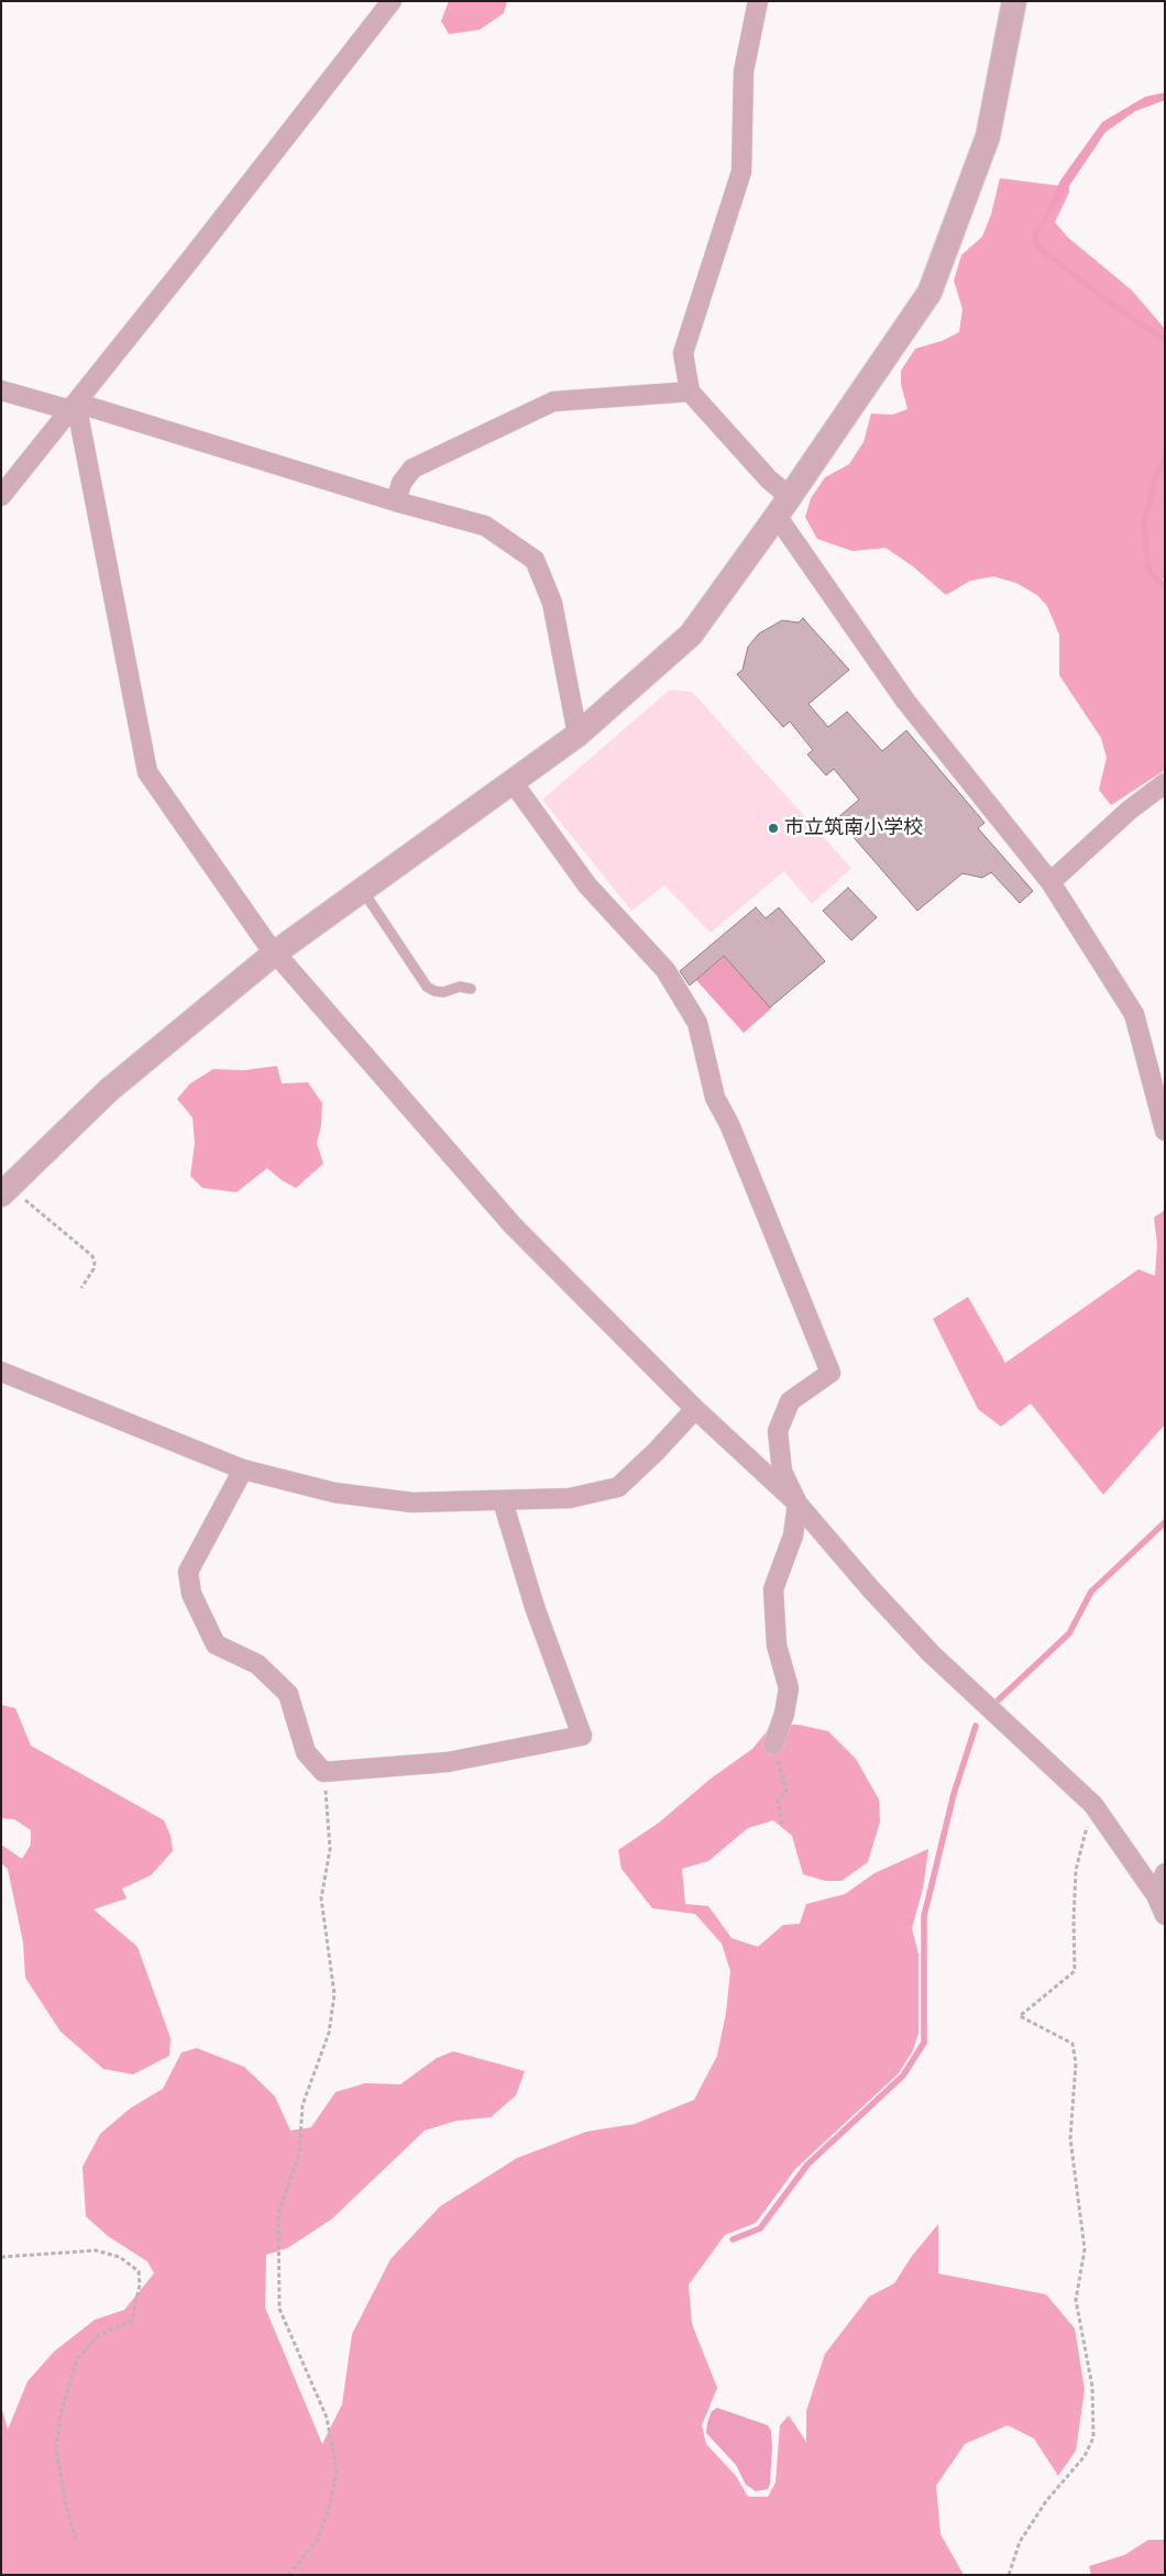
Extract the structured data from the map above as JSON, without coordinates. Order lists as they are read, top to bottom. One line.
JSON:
{"places":["市立筑南小学校"]}
